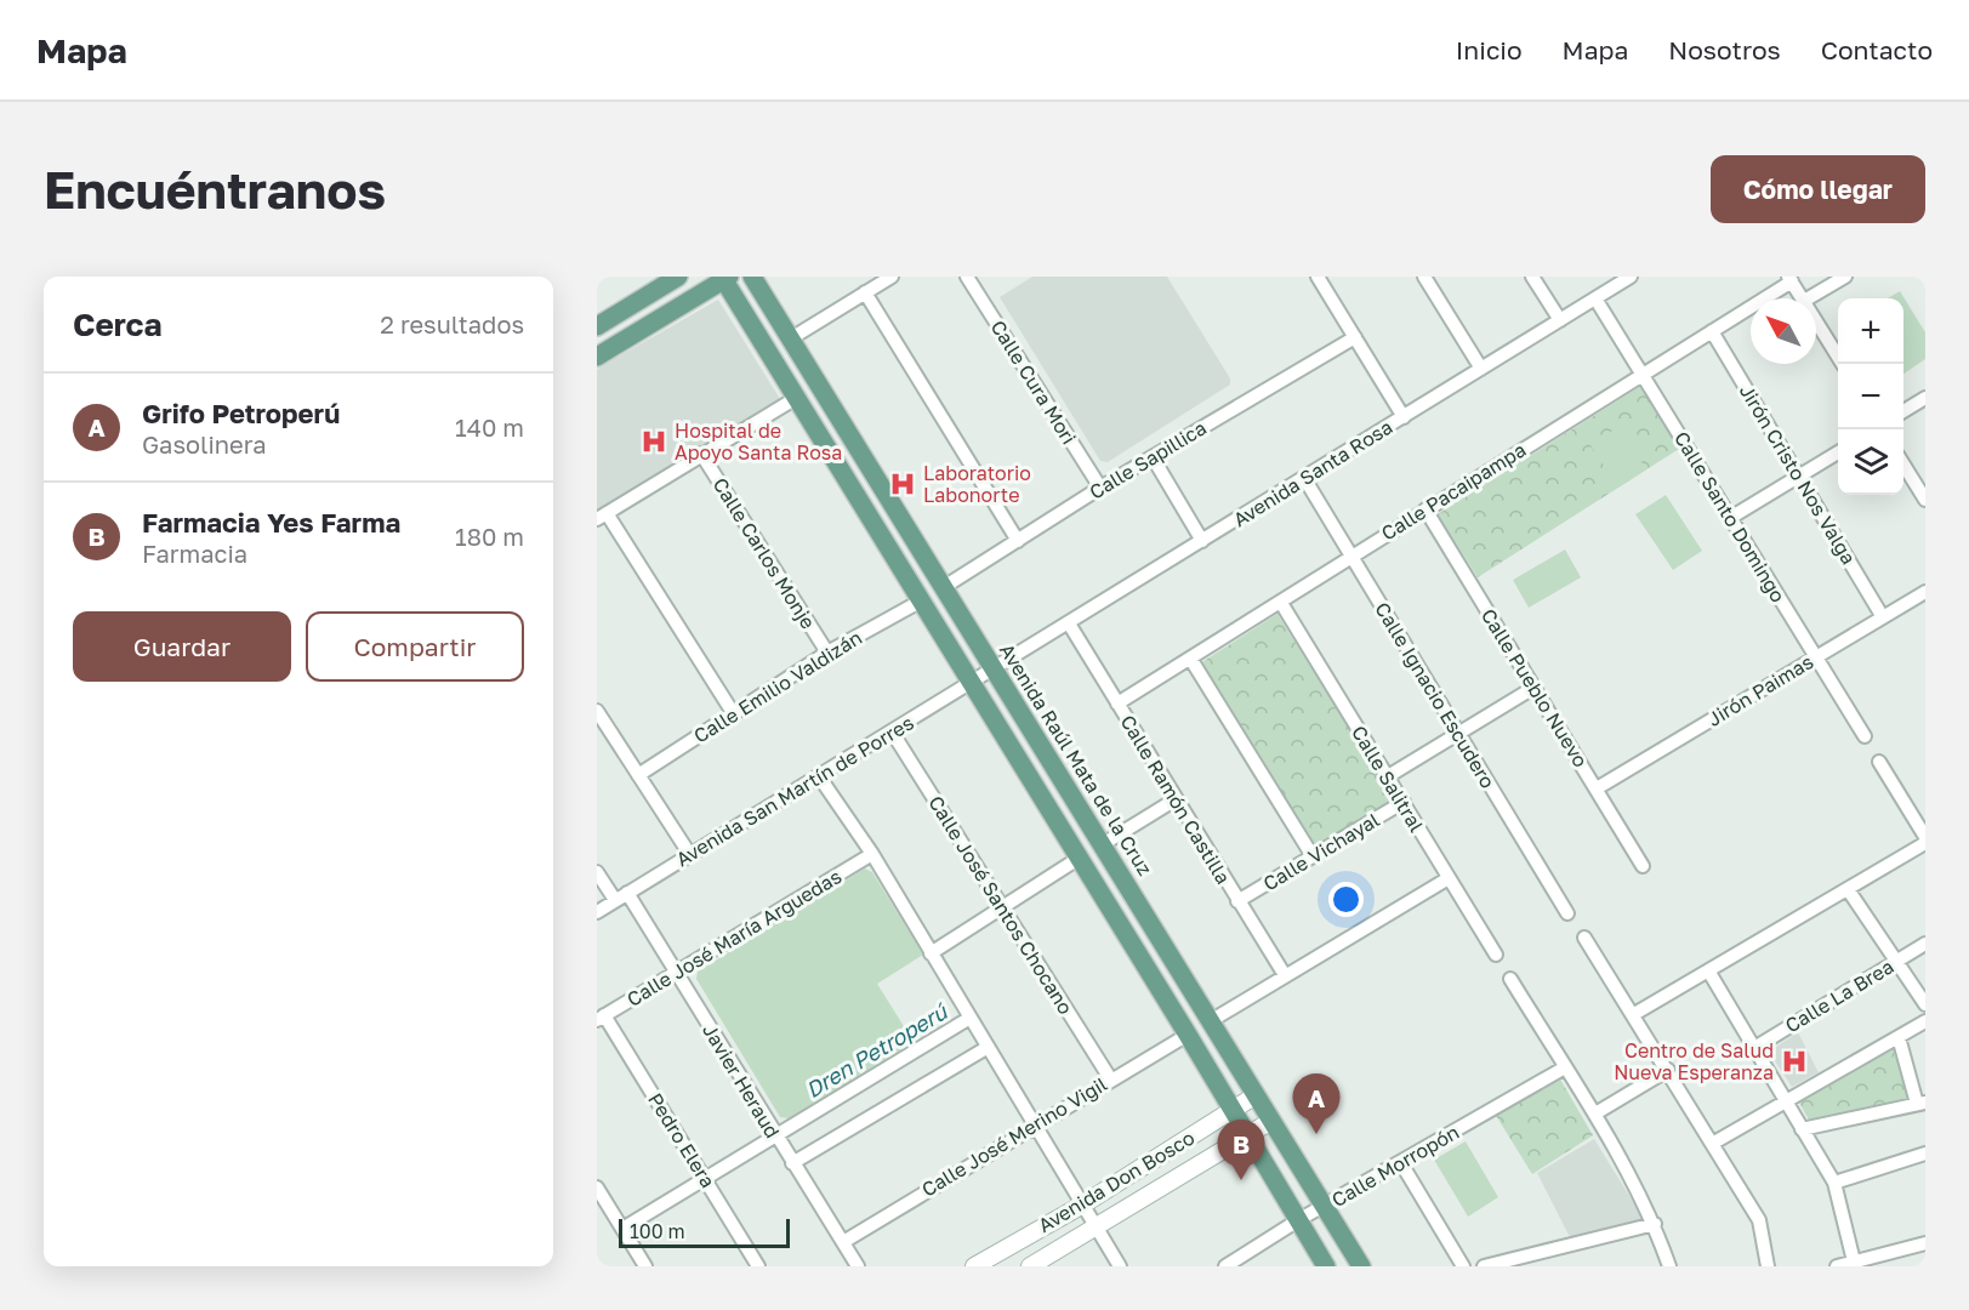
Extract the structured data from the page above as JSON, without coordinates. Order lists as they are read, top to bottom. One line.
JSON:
{"streets":{"main road":["Avenida Raúl Mata de la Cruz"],"street":["Calle Cura Mori","Calle Sapillica","Avenida Santa Rosa","Jirón Cristo Nos Valga","Calle Pacaipampa","Calle Santo Domingo","Calle Carlos Monje","Calle Emilio Valdizán","Calle Pueblo Nuevo","Jirón Paimas","Calle Ignacio Escudero","Calle Salitral","Avenida San Martín de Porres","Calle Ramón Castilla","Calle Vichayal","Calle José Santos Chocano","Calle José María Arguedas","Calle La Brea","Javier Heraud","Calle José Merino Vigil","Pedro Elera","Calle Morropón","Avenida Don Bosco"]},"crossings":[["Calle Cura Mori","Calle Sapillica"],["Calle Sapillica","Avenida Raúl Mata de la Cruz"],["Avenida Santa Rosa","Calle Santo Domingo"],["Avenida Santa Rosa","Calle Ignacio Escudero"],["Avenida Santa Rosa","Avenida Raúl Mata de la Cruz"],["Avenida Santa Rosa","Avenida San Martín de Porres"],["Avenida Santa Rosa","Calle Ramón Castilla"],["Jirón Cristo Nos Valga","Calle Pacaipampa"],["Jirón Cristo Nos Valga","Jirón Paimas"],["Calle Pacaipampa","Calle Santo Domingo"],["Calle Pacaipampa","Calle Pueblo Nuevo"],["Calle Pacaipampa","Calle Ignacio Escudero"],["Calle Pacaipampa","Calle Salitral"],["Calle Pacaipampa","Calle Ramón Castilla"],["Calle Santo Domingo","Jirón Paimas"],["Calle Carlos Monje","Calle Emilio Valdizán"],["Calle Pueblo Nuevo","Jirón Paimas"],["Avenida Raúl Mata de la Cruz","Avenida San Martín de Porres"],["Avenida Raúl Mata de la Cruz","Calle Morropón"],["Avenida Raúl Mata de la Cruz","Avenida Don Bosco"],["Calle Salitral","Calle Vichayal"],["Avenida San Martín de Porres","Calle José Santos Chocano"],["Avenida San Martín de Porres","Javier Heraud"],["Calle Ramón Castilla","Calle Vichayal"],["Calle José Santos Chocano","Calle José Merino Vigil"],["Calle José María Arguedas","Javier Heraud"],["Calle José María Arguedas","Pedro Elera"],["Javier Heraud","Calle José Merino Vigil"]],"water":["Dren Petroperú"],"places":{"hospital":["Hospital de Apoyo Santa Rosa","Laboratorio Labonorte","Centro de Salud Nueva Esperanza"]},"scale_bar":"100 m","north":"top left","page":{"header":"Mapa","nav":["Inicio","Mapa","Nosotros","Contacto"],"buttons":["Cómo llegar",["Guardar","Compartir"]],"title":"Encuéntranos","heading":["Cerca","2 resultados"],"map_buttons":["+","−"],"list":[{"mark":"A","name":"Grifo Petroperú","note":"Gasolinera","value":"140 m"},{"mark":"B","name":"Farmacia Yes Farma","note":"Farmacia","value":"180 m"}],"pins":["A","B"],"scale":"100 m"}}
